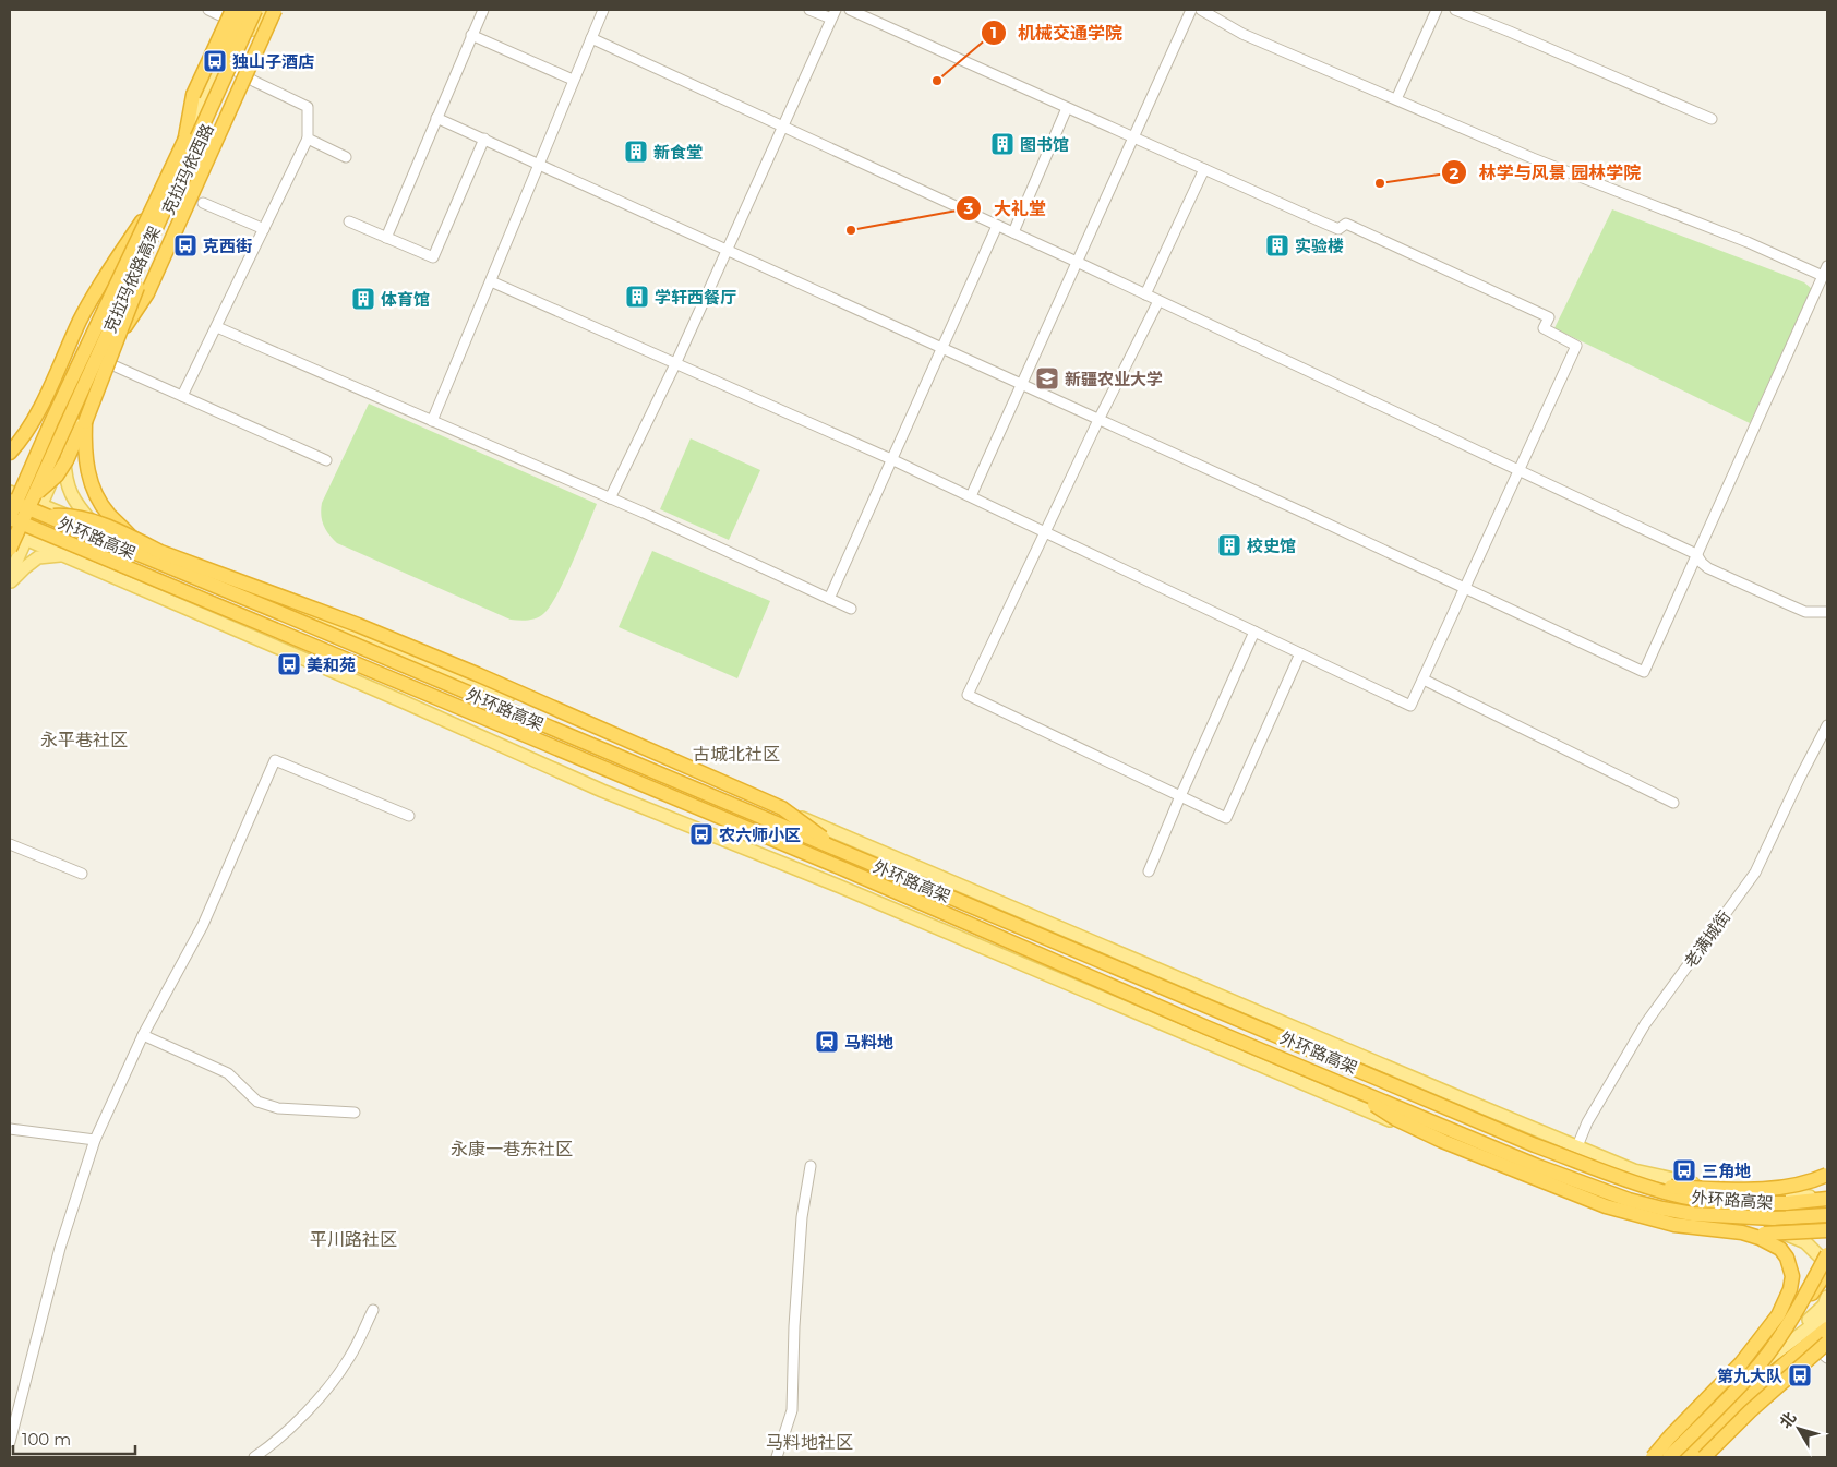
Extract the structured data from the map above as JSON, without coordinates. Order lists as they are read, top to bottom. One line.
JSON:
{"streets":{"highway":["克拉玛依路高架","外环路高架"],"main road":["克拉玛依西路"],"street":["老满城街"]},"crossings":[["克拉玛依西路","克拉玛依路高架"],["克拉玛依西路","外环路高架"],["克拉玛依路高架","外环路高架"]],"districts":["永平巷社区","古城北社区","永康一巷东社区","平川路社区","马料地社区"],"places":{"bus stop":["独山子酒店","克西街","美和苑","农六师小区","三角地","第九大队"],"other":["机械交通学院","林学与风景 园林学院","大礼堂"],"building":["图书馆","新食堂","实验楼","学轩西餐厅","体育馆","校史馆"],"school or university":["新疆农业大学"],"station":["马料地"]},"scale_bar":"100 m","north":"top left"}
